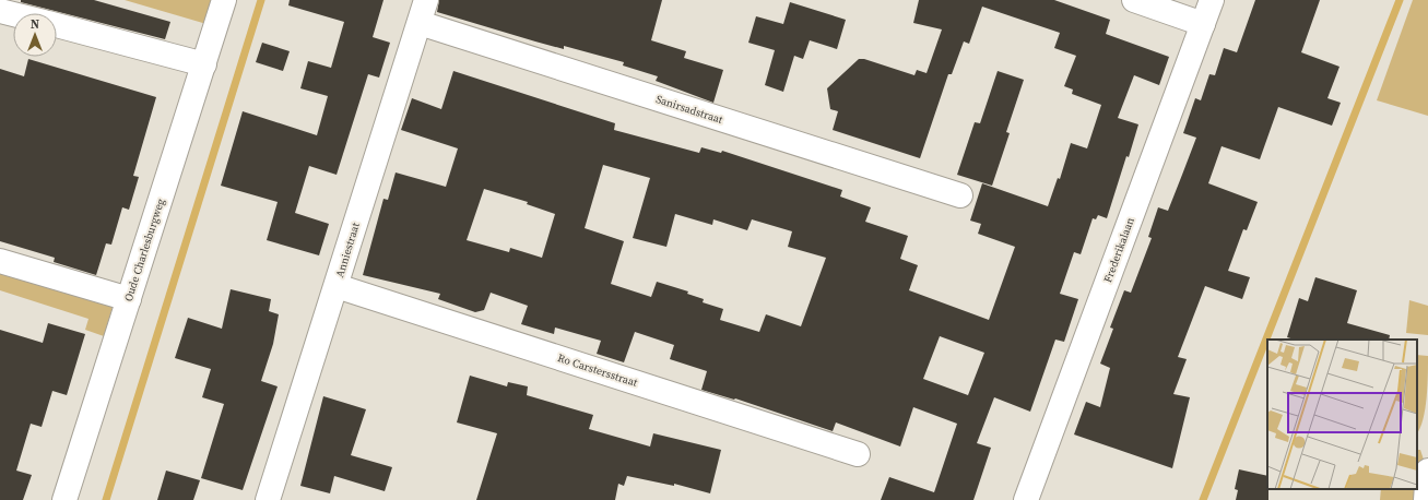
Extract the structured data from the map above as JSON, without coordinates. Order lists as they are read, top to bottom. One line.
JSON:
{"streets":{"street":["Sanirsadstraat","Oude Charlesburgweg","Anniestraat","Frederikalaan","Ro Carstersstraat"]},"crossings":[["Sanirsadstraat","Anniestraat"],["Anniestraat","Ro Carstersstraat"]],"north":"top"}
